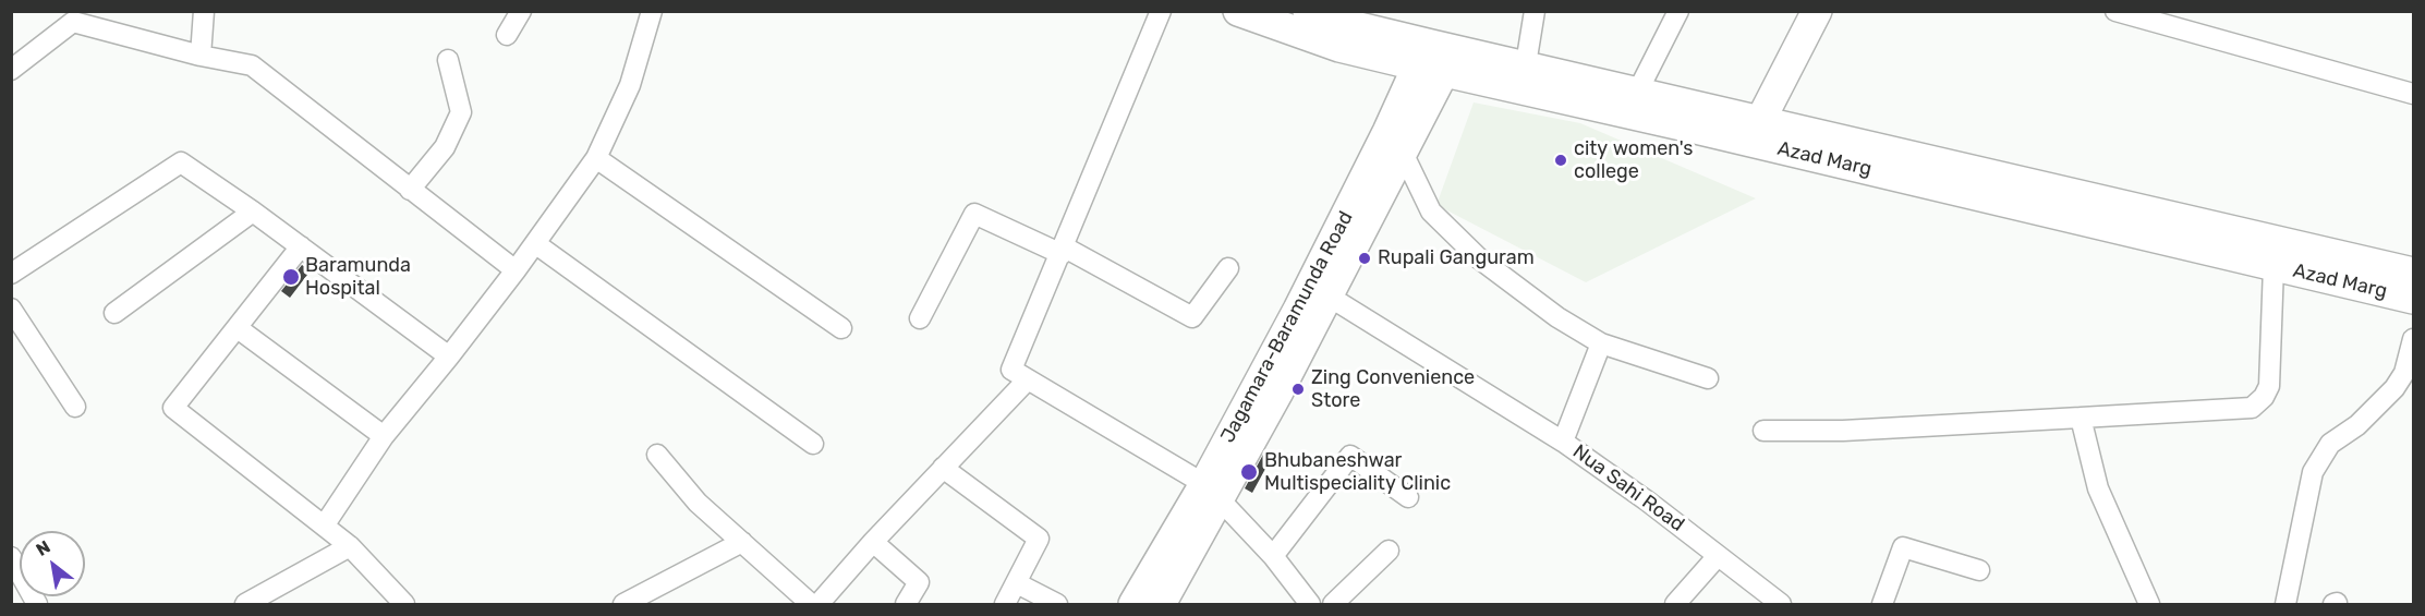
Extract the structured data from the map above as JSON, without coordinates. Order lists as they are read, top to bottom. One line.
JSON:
{"streets":{"street":["Azad Marg","Jagamara-Baramunda Road","Nua Sahi Road"]},"crossings":[["Azad Marg","Jagamara-Baramunda Road"]],"places":["city women's college","Rupali Ganguram","Baramunda Hospital","Zing Convenience Store","Bhubaneshwar Multispeciality Clinic"],"north":"top left"}
